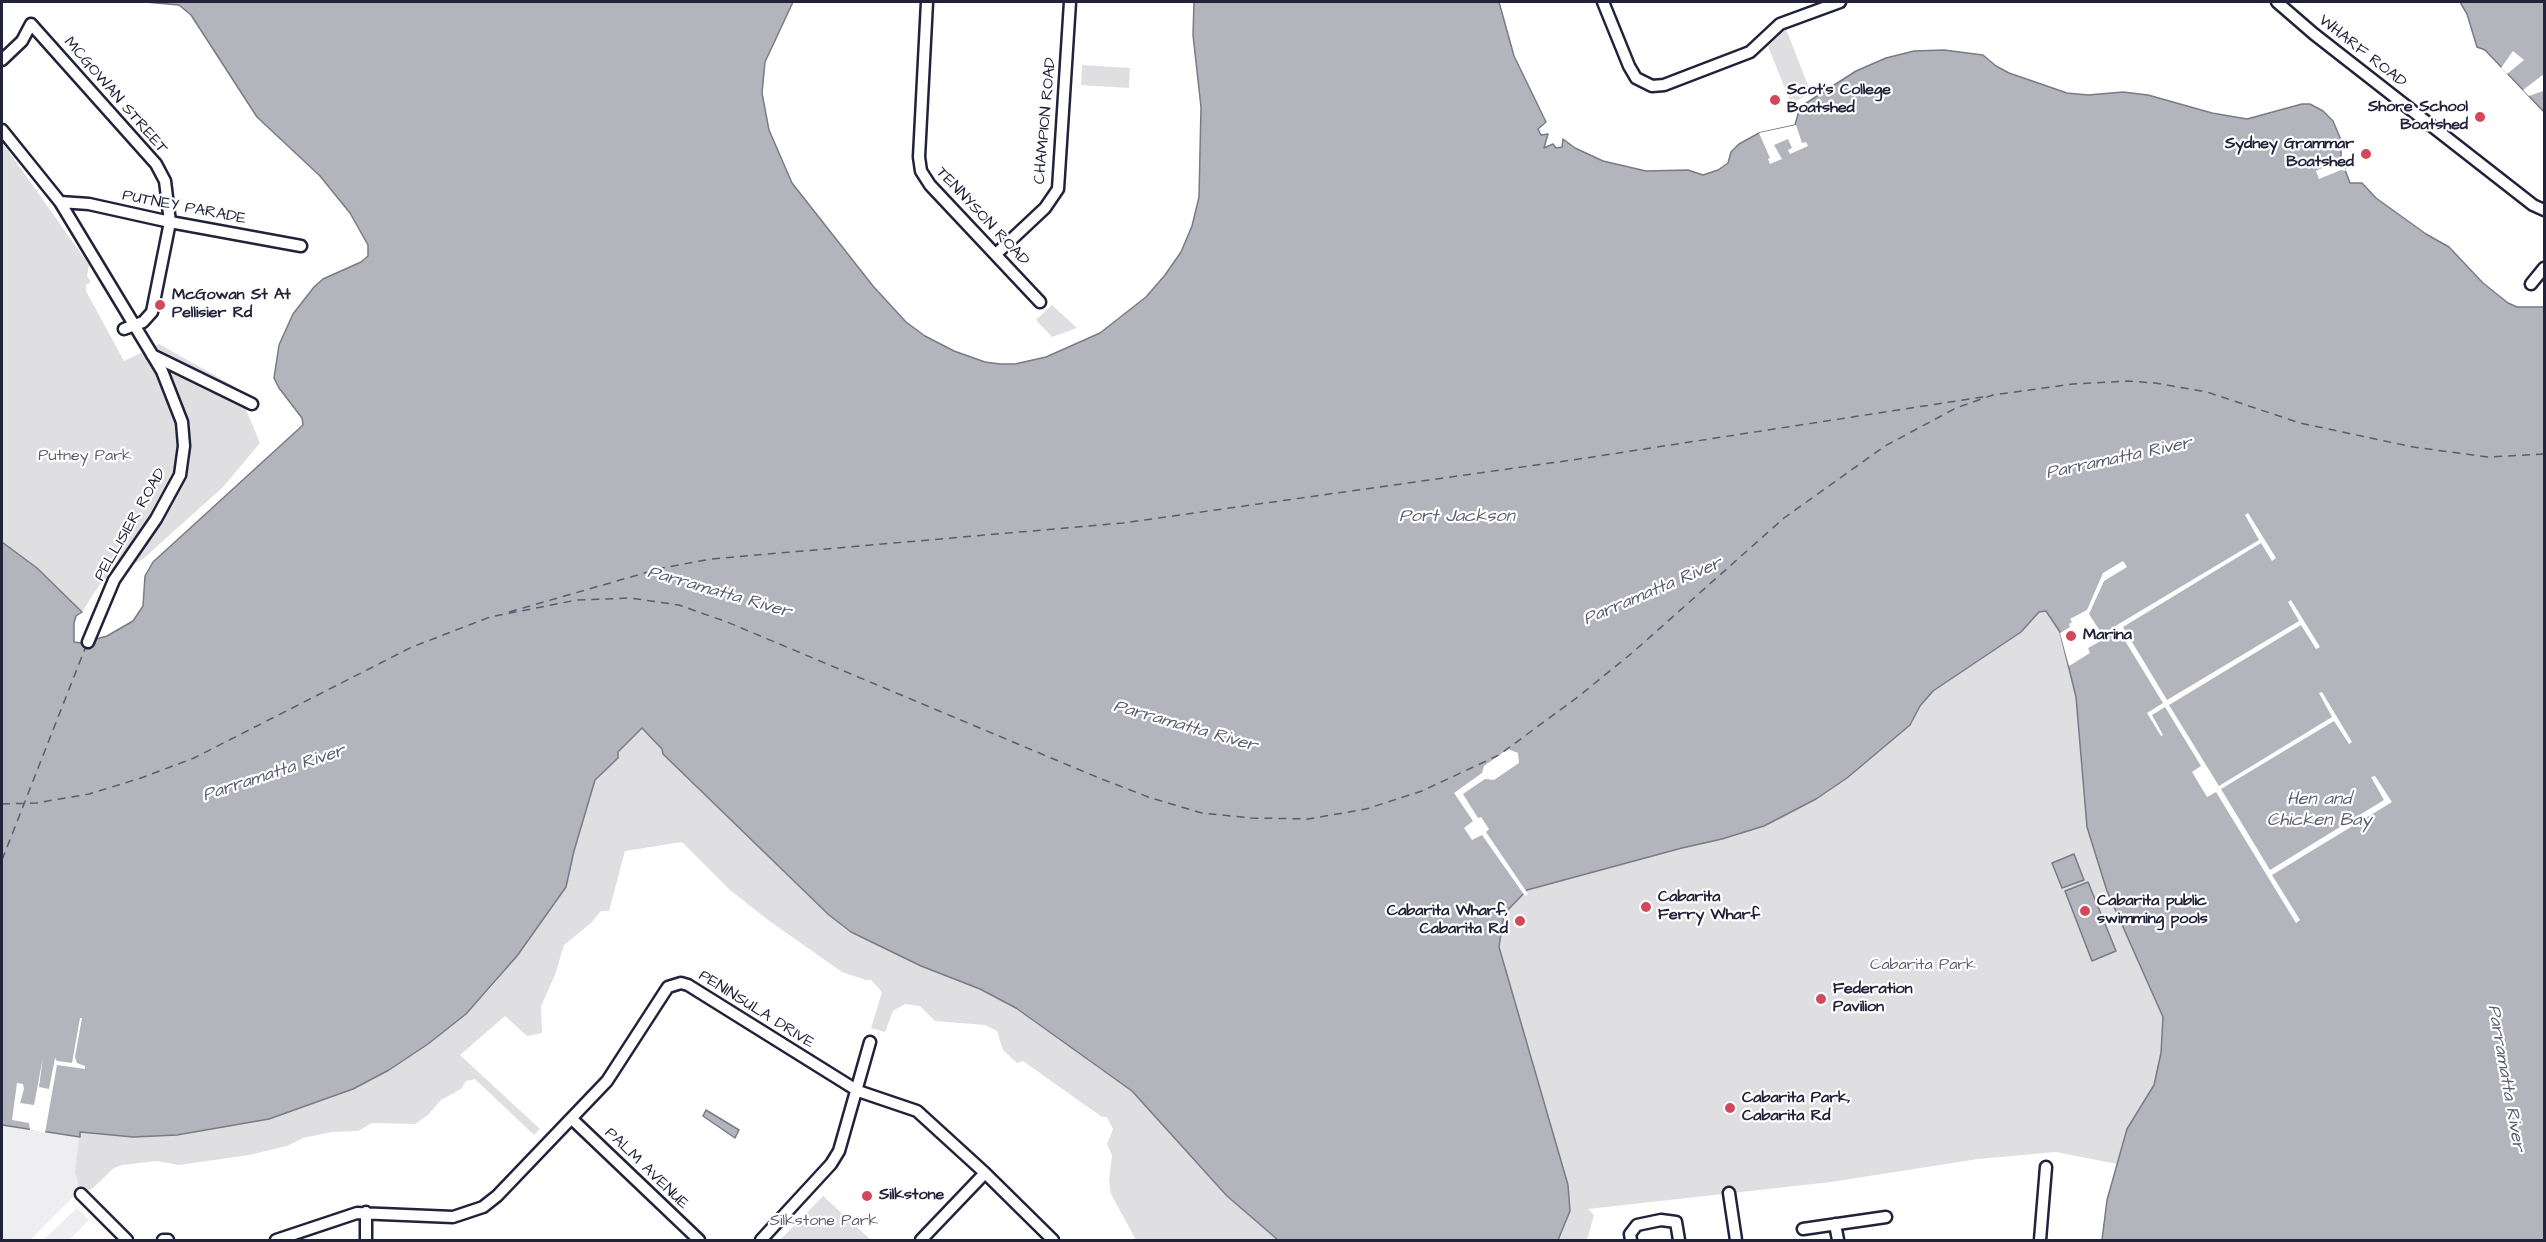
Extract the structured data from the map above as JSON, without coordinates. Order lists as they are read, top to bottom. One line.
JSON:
{"streets":{"street":["WHARF ROAD","MCGOWAN STREET","CHAMPION ROAD","PUTNEY PARADE","TENNYSON ROAD","PELLISIER ROAD","PENINSULA DRIVE","PALM AVENUE"]},"crossings":[["MCGOWAN STREET","PUTNEY PARADE"],["MCGOWAN STREET","PELLISIER ROAD"],["CHAMPION ROAD","TENNYSON ROAD"],["PUTNEY PARADE","PELLISIER ROAD"],["PENINSULA DRIVE","PALM AVENUE"]],"water":["Parramatta River","Port Jackson","Hen and Chicken Bay"],"parks":["Putney Park","Cabarita Park","Silkstone Park"],"places":["Scot's College Boatshed","Shore School Boatshed","Sydney Grammar Boatshed","McGowan St At Pellisier Rd","Marina","Cabarita Ferry Wharf","Cabarita public swimming pools","Cabarita Wharf, Cabarita Rd","Federation Pavilion","Cabarita Park, Cabarita Rd","Silkstone"]}
